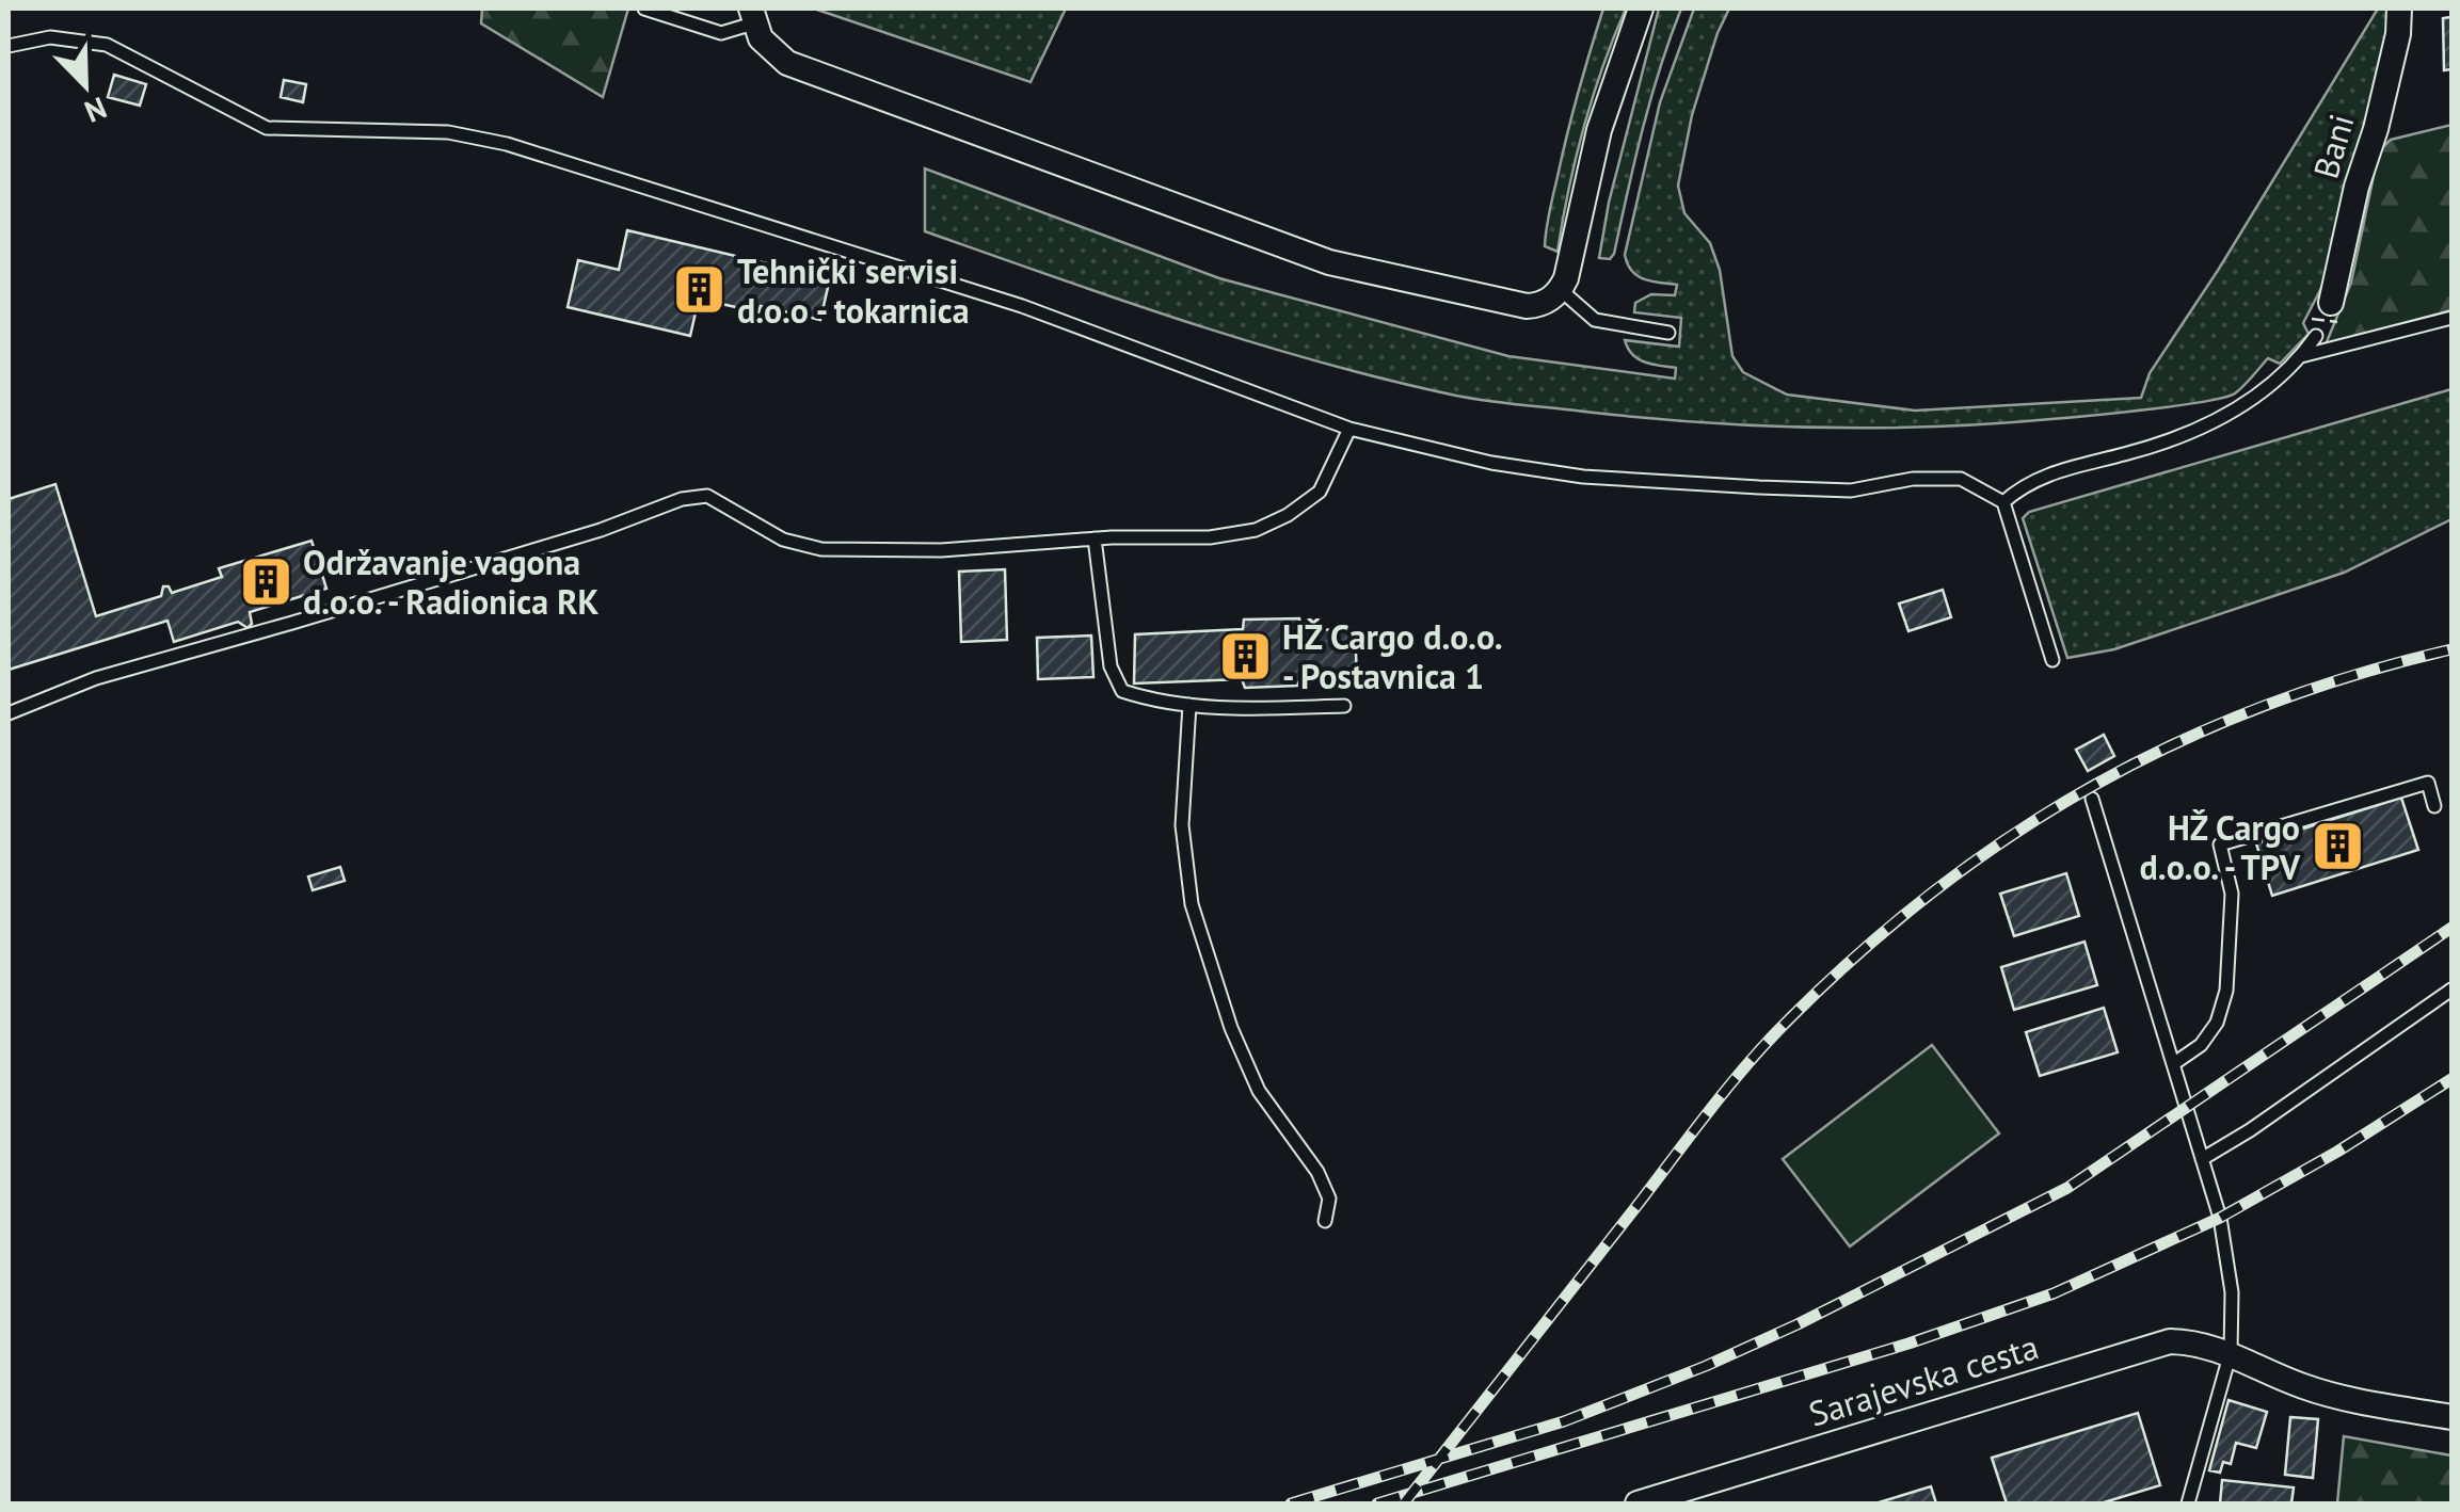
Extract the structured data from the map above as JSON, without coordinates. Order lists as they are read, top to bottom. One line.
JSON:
{"streets":{"street":["Bani","Sarajevska cesta"]},"places":{"building":["Tehnički servisi d.o.o - tokarnica","Održavanje vagona d.o.o. - Radionica RK","HŽ Cargo d.o.o. - Postavnica 1","HŽ Cargo d.o.o. - TPV"]},"north":"bottom right"}
